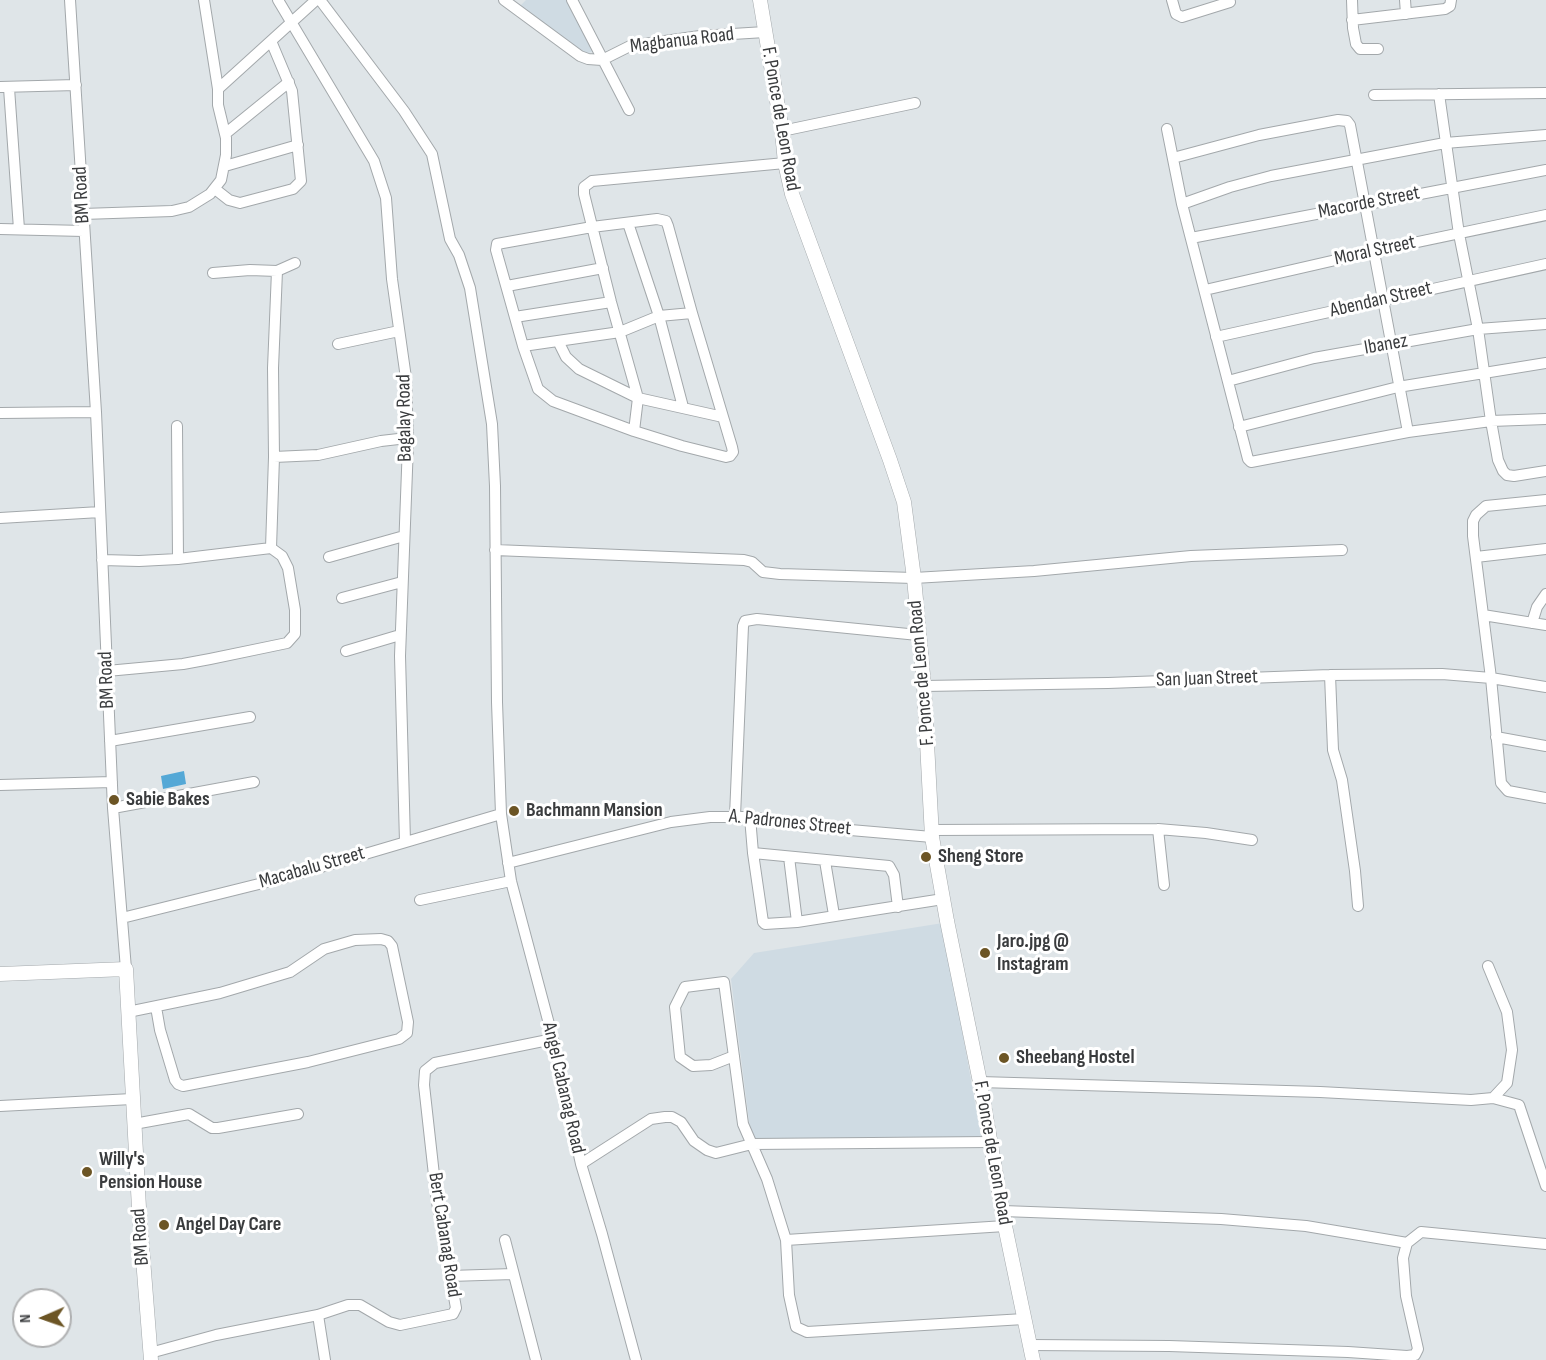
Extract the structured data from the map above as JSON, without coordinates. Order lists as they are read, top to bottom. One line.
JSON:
{"streets":{"street":["Magbanua Road","F. Ponce de Leon Road","BM Road","Macorde Street","Moral Street","Abendan Street","Ibanez","Bagalay Road","San Juan Street","A. Padrones Street","Macabalu Street","Angel Cabanag Road","Bert Cabanag Road"]},"crossings":[["Magbanua Road","F. Ponce de Leon Road"],["F. Ponce de Leon Road","San Juan Street"],["F. Ponce de Leon Road","A. Padrones Street"],["BM Road","Macabalu Street"],["BM Road","Bert Cabanag Road"],["Bagalay Road","Macabalu Street"],["A. Padrones Street","Angel Cabanag Road"],["Macabalu Street","Angel Cabanag Road"],["Angel Cabanag Road","Bert Cabanag Road"]],"places":["Sabie Bakes","Bachmann Mansion","Sheng Store","Jaro.jpg @ Instagram","Sheebang Hostel","Willy's Pension House","Angel Day Care"],"north":"left"}
